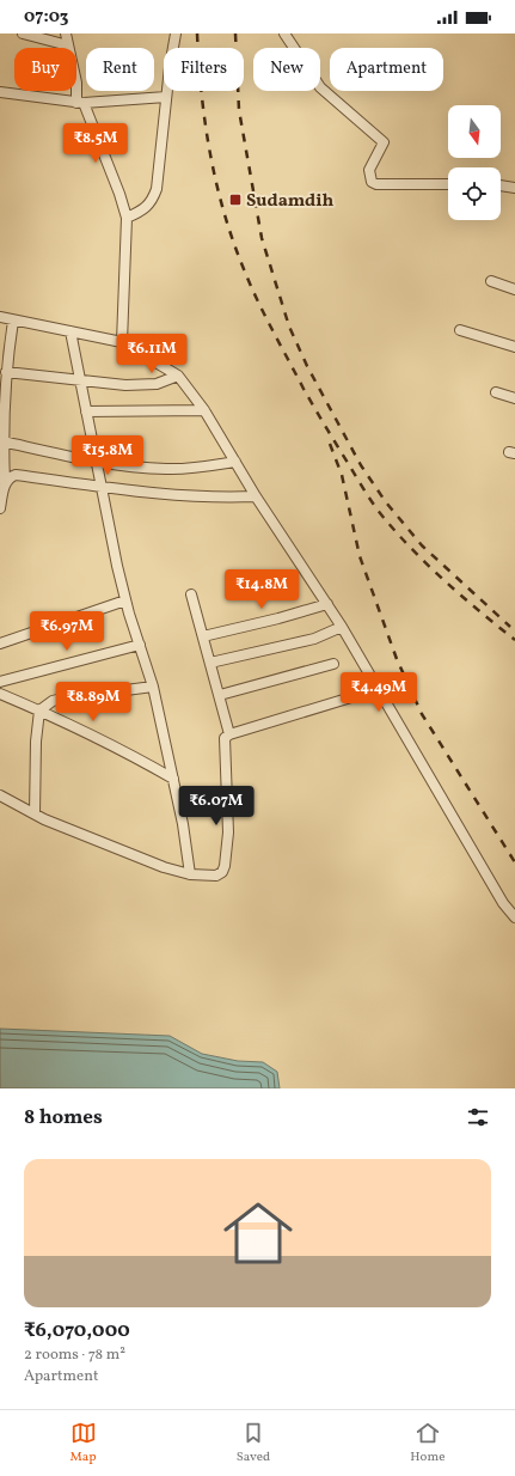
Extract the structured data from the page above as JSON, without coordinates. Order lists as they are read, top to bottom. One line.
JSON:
{"places":{"transit":["Sudamdih"]},"north":"bottom","page":{"status":"07:03","chip":["Buy","Rent","Filters","New","Apartment"],"price":["₹8.5M","₹6.11M","₹15.8M","₹14.8M","₹6.97M","₹4.49M","₹8.89M","₹6.07M"],"heading":"8 homes","list":[{"name":"₹6,070,000","note":"2 rooms · 78 m² · Apartment"}],"tabs":["Map","Saved","Home"]}}
